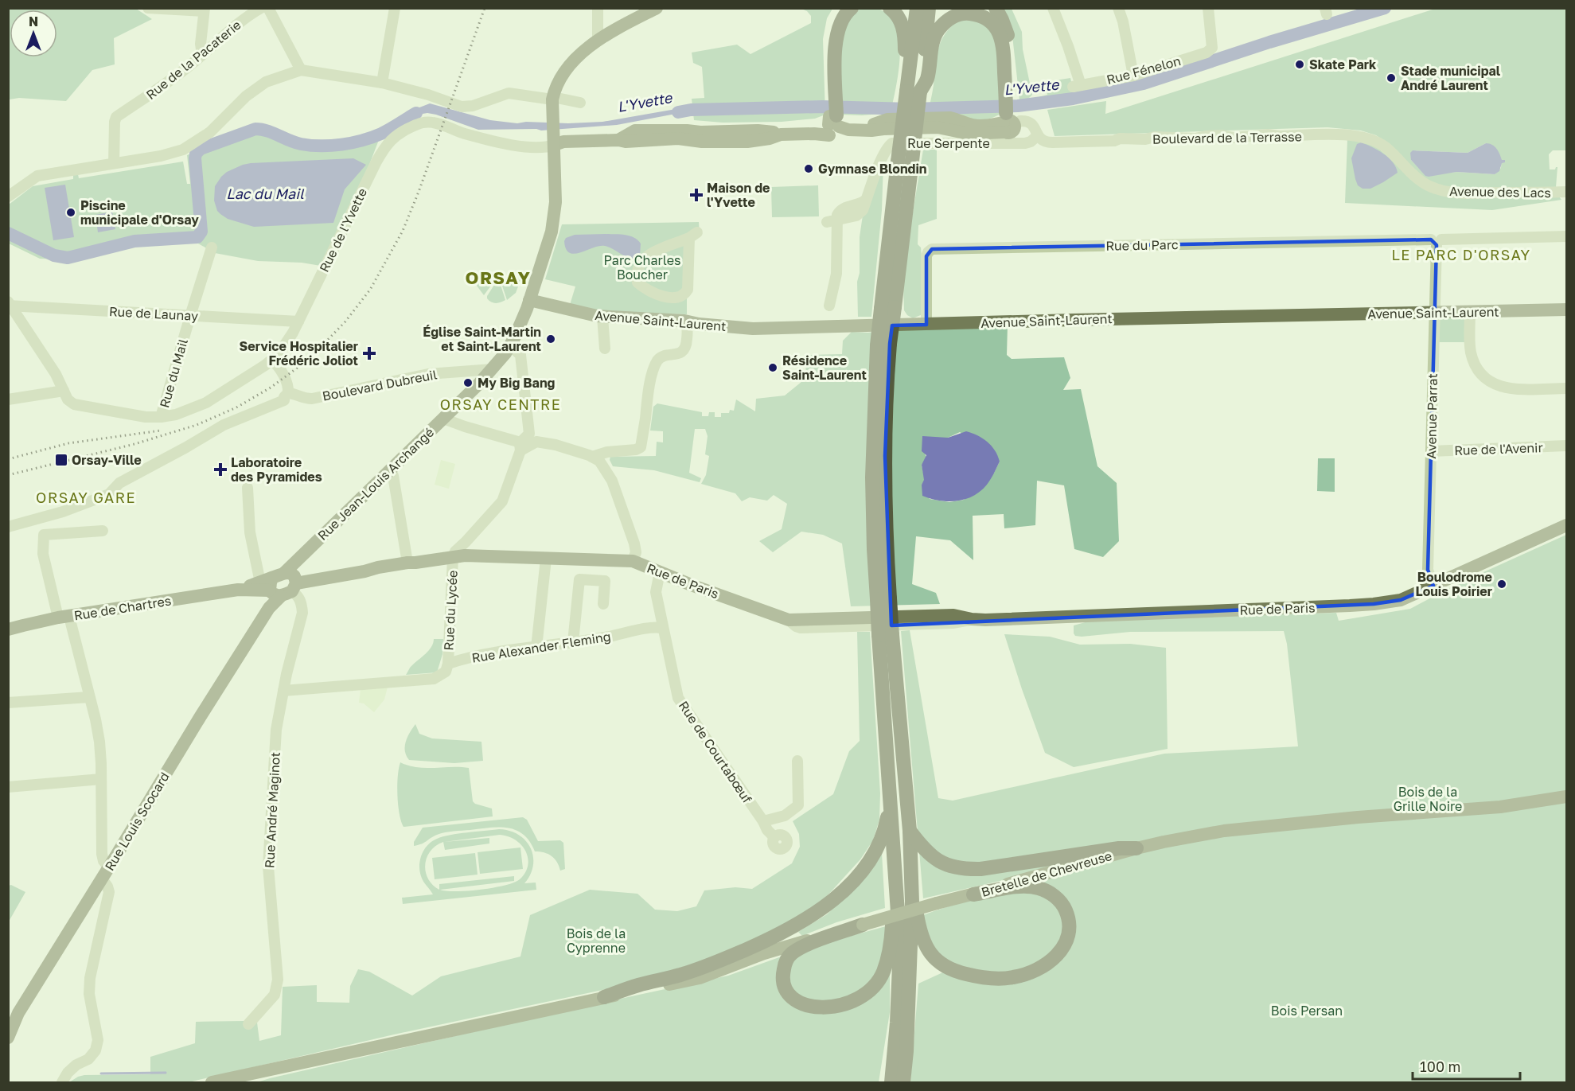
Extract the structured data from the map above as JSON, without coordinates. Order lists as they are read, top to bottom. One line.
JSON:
{"streets":{"main road":["Avenue Saint-Laurent","Rue Jean-Louis Archangé","Rue de Paris","Rue de Chartres","Rue Louis Scocard","Bretelle de Chevreuse"],"street":["Rue de la Pacaterie","Rue Fénelon","Boulevard de la Terrasse","Rue Serpente","Avenue des Lacs","Rue de l'Yvette","Rue du Parc","Rue de Launay","Rue du Mail","Boulevard Dubreuil","Avenue Parrat","Rue de l'Avenir","Rue du Lycée","Rue Alexander Fleming","Rue de Courtabœuf","Rue André Maginot"]},"crossings":[["Boulevard de la Terrasse","Rue Serpente"],["Boulevard de la Terrasse","Avenue des Lacs"],["Rue de l'Yvette","Rue de Launay"],["Rue de l'Yvette","Rue du Mail"],["Rue de l'Yvette","Rue Jean-Louis Archangé"],["Rue du Parc","Avenue Saint-Laurent"],["Rue du Parc","Avenue Parrat"],["Avenue Saint-Laurent","Avenue Parrat"],["Avenue Saint-Laurent","Rue Jean-Louis Archangé"],["Rue de Launay","Rue du Mail"],["Boulevard Dubreuil","Rue Jean-Louis Archangé"],["Avenue Parrat","Rue de l'Avenir"],["Avenue Parrat","Rue de Paris"],["Rue Jean-Louis Archangé","Rue de Chartres"],["Rue Jean-Louis Archangé","Rue André Maginot"],["Rue Jean-Louis Archangé","Rue Louis Scocard"],["Rue de Chartres","Rue André Maginot"],["Rue de Chartres","Rue Louis Scocard"],["Rue du Lycée","Rue Alexander Fleming"],["Rue Alexander Fleming","Rue de Courtabœuf"],["Rue Alexander Fleming","Rue André Maginot"],["Rue André Maginot","Rue Louis Scocard"]],"districts":["LE PARC D'ORSAY","ORSAY","ORSAY CENTRE","ORSAY GARE"],"water":["L'Yvette","Lac du Mail"],"parks":["Parc Charles Boucher","Bois de la Grille Noire","Bois de la Cyprenne","Bois Persan"],"places":{"other":["Skate Park","Stade municipal André Laurent","Gymnase Blondin","Piscine municipale d'Orsay","Église Saint-Martin et Saint-Laurent","Résidence Saint-Laurent","My Big Bang","Boulodrome Louis Poirier"],"health":["Maison de l'Yvette","Service Hospitalier Frédéric Joliot","Laboratoire des Pyramides"],"transit":["Orsay-Ville"]},"scale_bar":"100 m","north":"top"}
